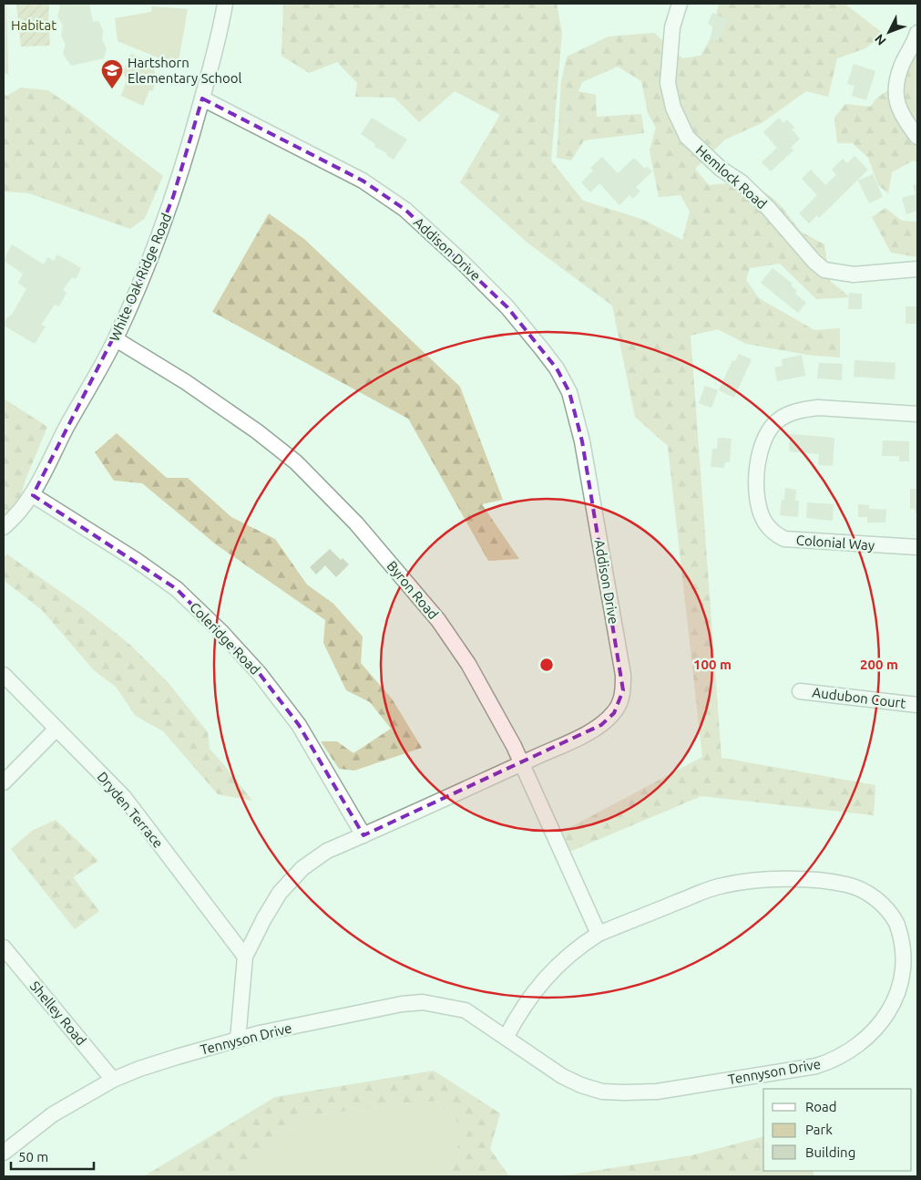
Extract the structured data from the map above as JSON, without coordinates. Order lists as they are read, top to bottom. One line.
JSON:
{"streets":{"street":["Hemlock Road","Addison Drive","White Oak Ridge Road","Colonial Way","Byron Road","Coleridge Road","Audubon Court","Dryden Terrace","Shelley Road","Tennyson Drive"]},"crossings":[["Addison Drive","White Oak Ridge Road"],["Addison Drive","Byron Road"],["Addison Drive","Coleridge Road"],["Addison Drive","Dryden Terrace"],["Addison Drive","Tennyson Drive"],["White Oak Ridge Road","Byron Road"],["White Oak Ridge Road","Coleridge Road"],["Byron Road","Tennyson Drive"],["Shelley Road","Tennyson Drive"]],"parks":["Habitat"],"places":{"school or university":["Hartshorn Elementary School"]},"legend":["Road","Park","Building"],"scale_bar":"50 m","north":"bottom left","rings":["100 m","200 m"]}
